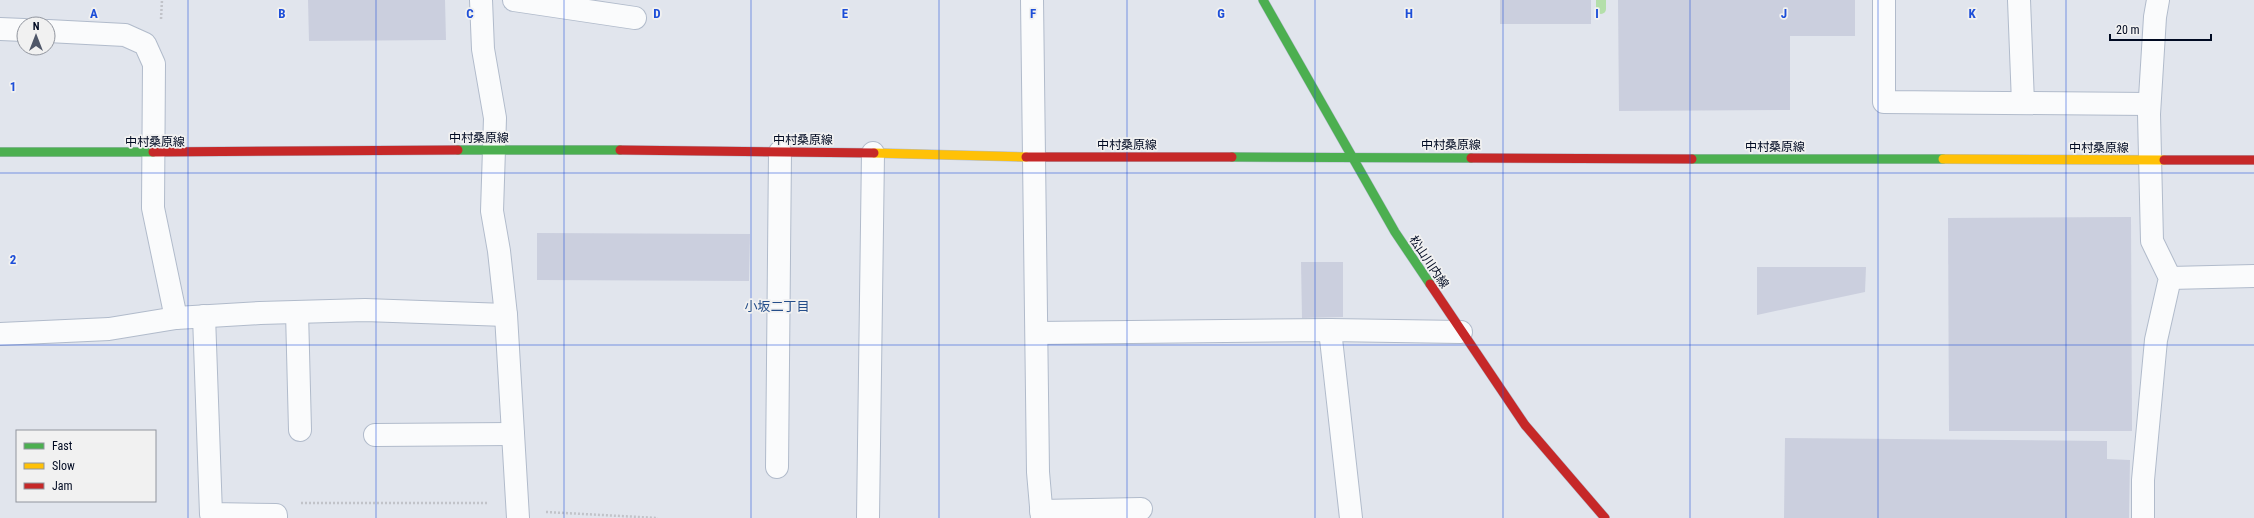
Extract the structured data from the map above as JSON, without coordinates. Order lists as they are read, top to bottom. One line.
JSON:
{"streets":{"street":["中村桑原線","松山川内線"]},"crossings":[["中村桑原線","松山川内線"]],"districts":["小坂二丁目"],"legend":["Fast","Slow","Jam"],"scale_bar":"20 m","north":"top","grid":{"columns":["A","B","C","D","E","F","G","H","I","J","K"],"rows":["1","2"]}}
